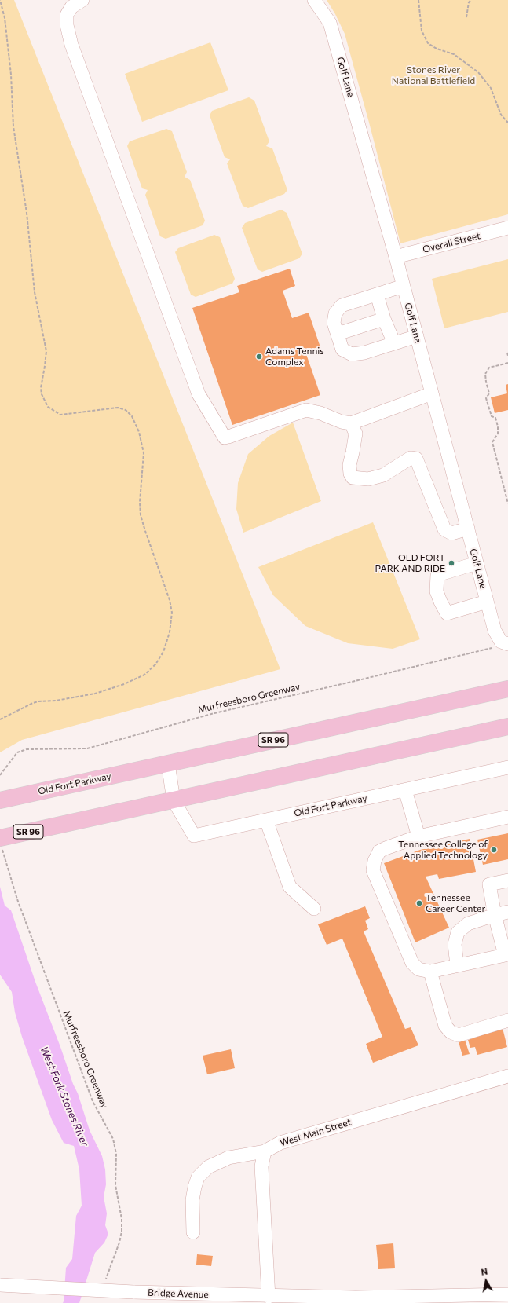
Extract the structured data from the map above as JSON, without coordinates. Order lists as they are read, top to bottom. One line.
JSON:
{"streets":{"main road":["SR 96","Old Fort Parkway"],"street":["Golf Lane","Overall Street","West Main Street","Bridge Avenue"],"path":["Murfreesboro Greenway"]},"crossings":[["Golf Lane","Overall Street"],["Golf Lane","Murfreesboro Greenway"],["Murfreesboro Greenway","SR 96"],["SR 96","Old Fort Parkway"]],"water":["West Fork Stones River"],"parks":["Stones River National Battlefield"],"places":["Adams Tennis Complex","OLD FORT PARK AND RIDE","Tennessee College of Applied Technology","Tennessee Career Center"],"north":"top"}
